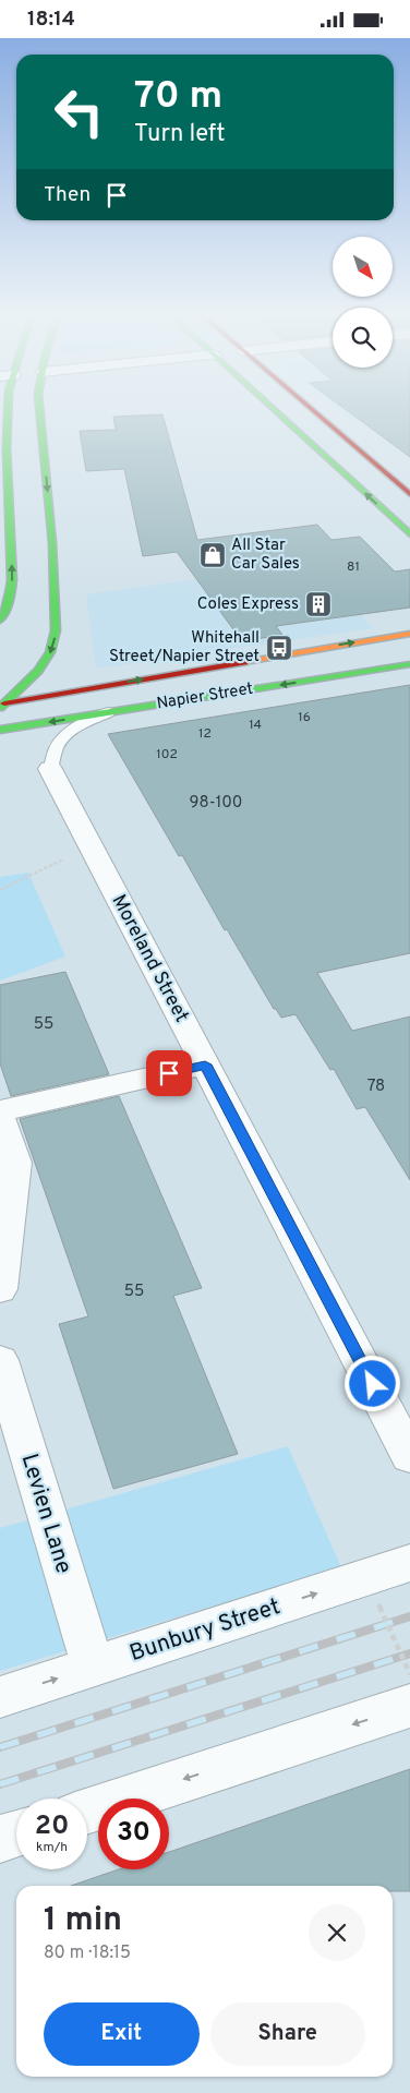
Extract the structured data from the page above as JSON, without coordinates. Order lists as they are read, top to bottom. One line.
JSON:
{"streets":{"main road":["Napier Street"],"street":["Moreland Street","Levien Lane","Bunbury Street"]},"crossings":[["Napier Street","Moreland Street"],["Levien Lane","Bunbury Street"]],"places":{"shop":["All Star Car Sales"],"building":["Coles Express"],"bus stop":["Whitehall Street/Napier Street"]},"house_numbers":["81","16","14","12","102","98-100","55","78","55"],"north":"bottom right","page":{"status":"18:14","turn":["70 m","Turn left"],"then":"Then","speed":"20 km/h","limit":"30","heading":["1 min","80 m · 18:15"],"buttons":["Exit","Share"]}}
